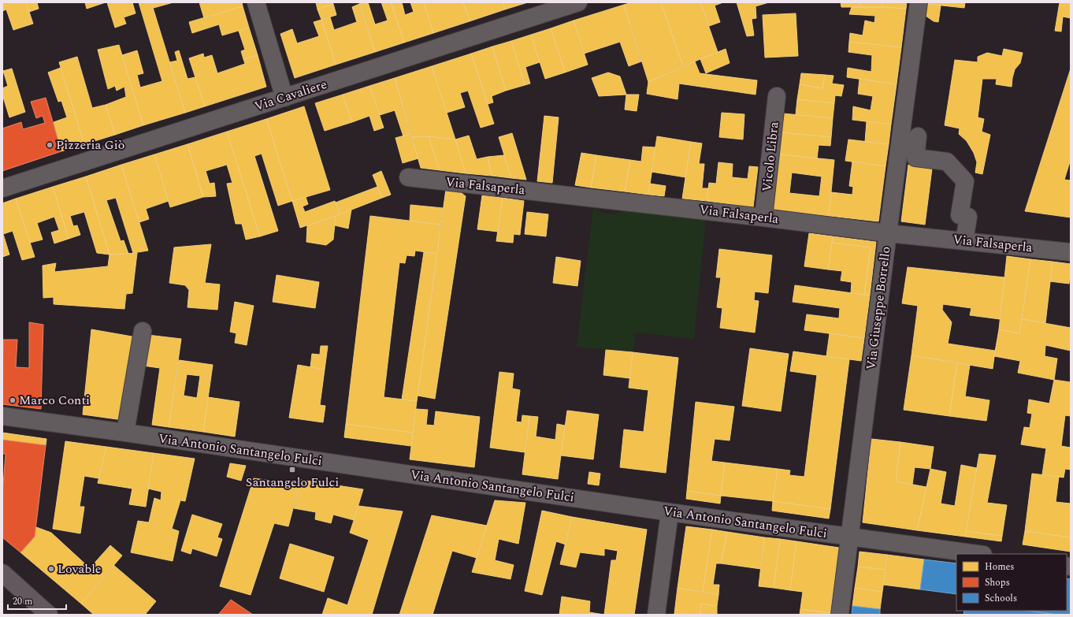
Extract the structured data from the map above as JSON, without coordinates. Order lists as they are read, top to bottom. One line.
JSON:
{"streets":{"street":["Via Cavaliere","Vicolo Libra","Via Falsaperla","Via Giuseppe Borrello","Via Antonio Santangelo Fulci"]},"crossings":[["Vicolo Libra","Via Falsaperla"],["Via Falsaperla","Via Giuseppe Borrello"],["Via Giuseppe Borrello","Via Antonio Santangelo Fulci"]],"places":{"other":["Pizzeria Giò","Marco Conti","Lovable"],"transit":["Santangelo Fulci"]},"legend":["Homes","Shops","Schools"],"scale_bar":"20 m"}
